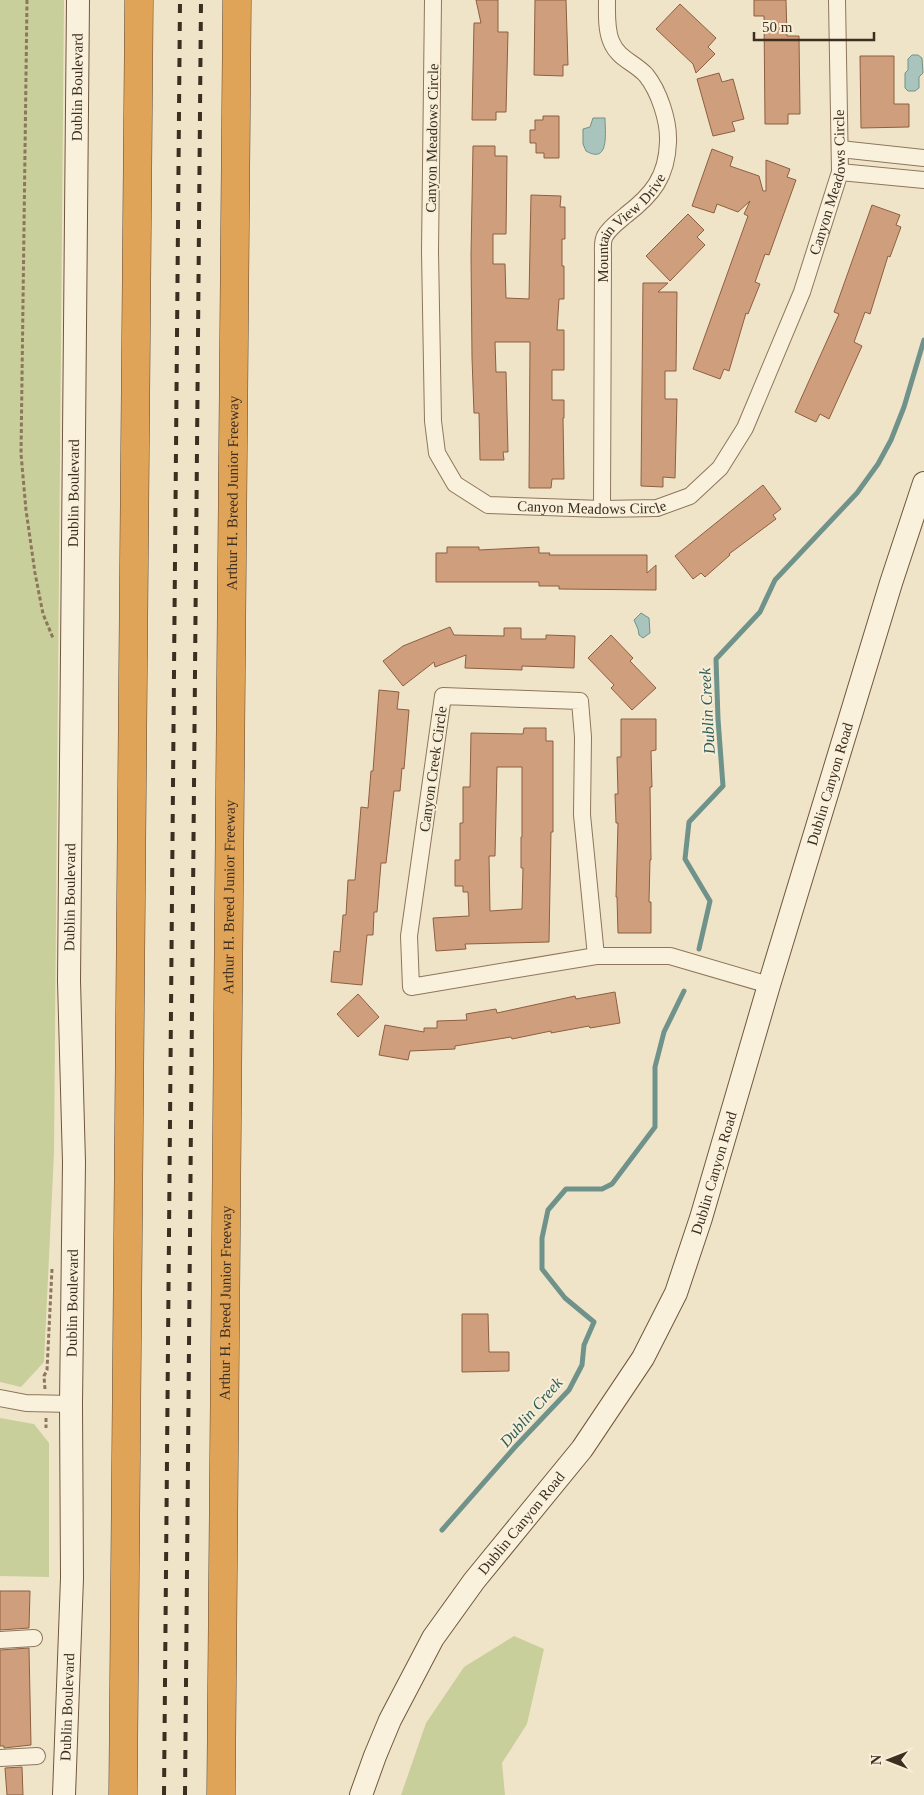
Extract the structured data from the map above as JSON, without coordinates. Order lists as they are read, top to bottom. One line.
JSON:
{"streets":{"highway":["Arthur H. Breed Junior Freeway"],"street":["Dublin Boulevard","Canyon Meadows Circle","Mountain View Drive","Canyon Creek Circle","Dublin Canyon Road"]},"crossings":[["Canyon Meadows Circle","Mountain View Drive"],["Canyon Creek Circle","Dublin Canyon Road"]],"water":["Dublin Creek"],"scale_bar":"50 m","north":"left"}
